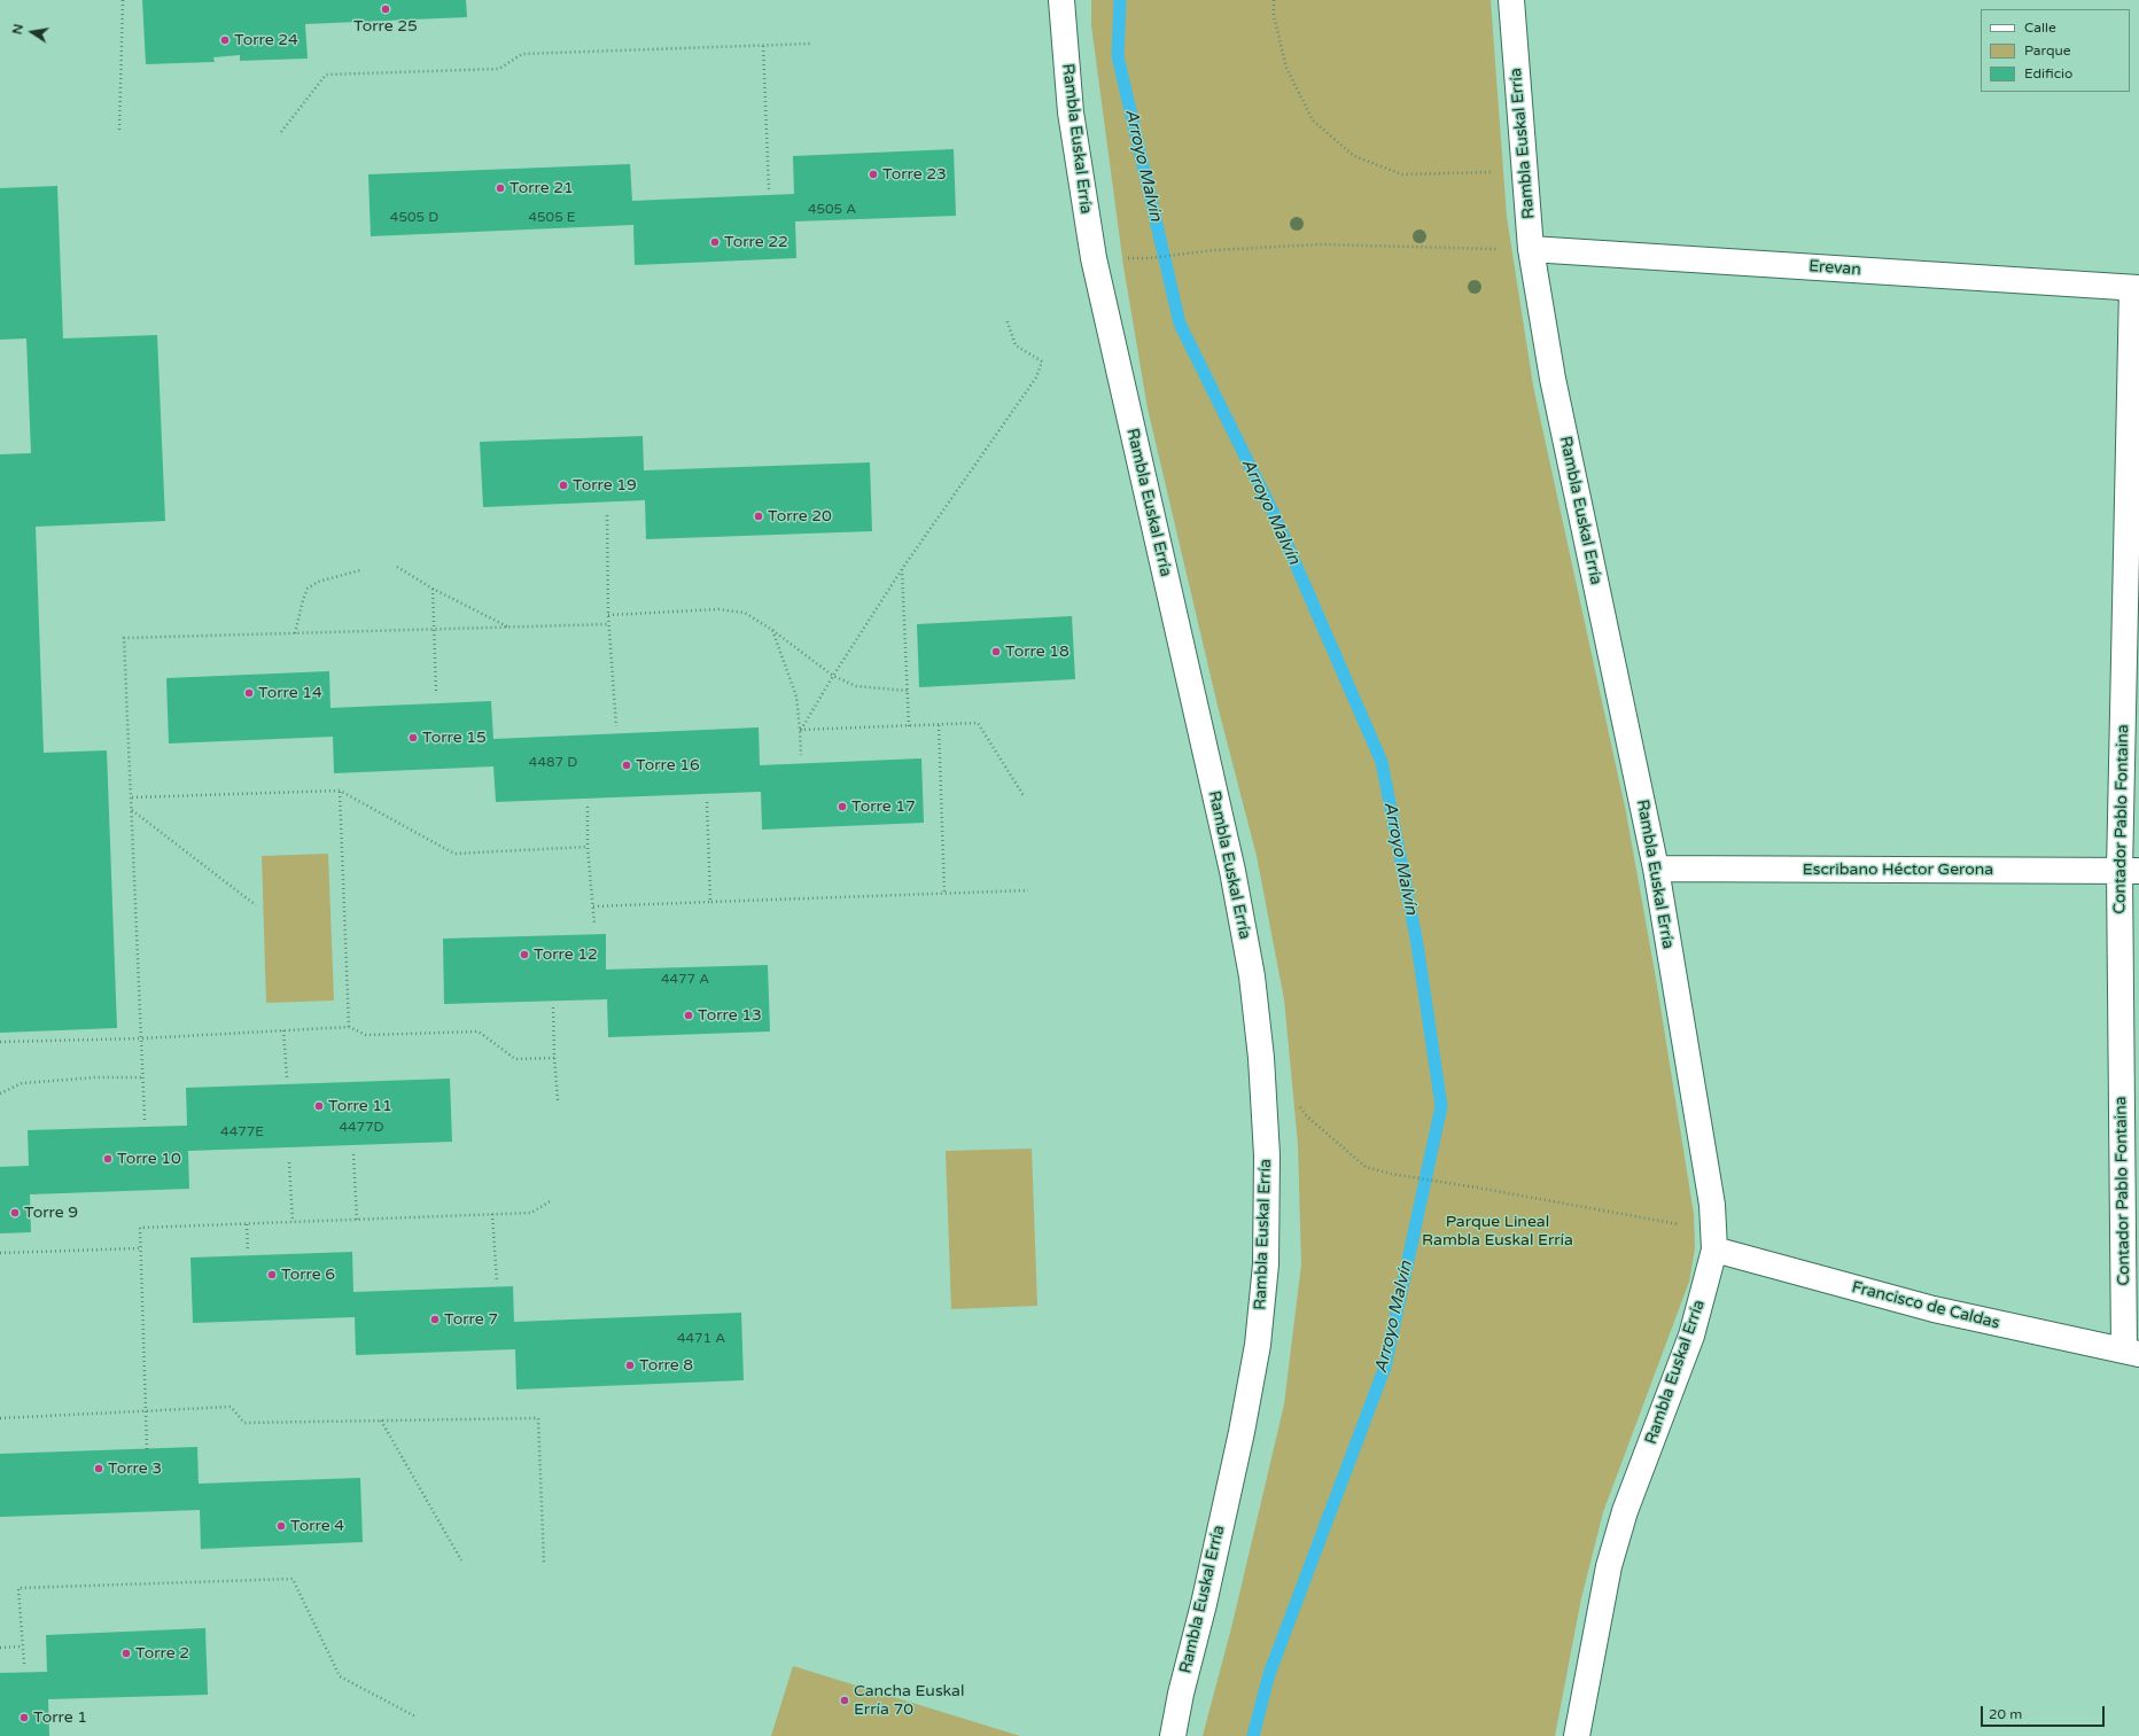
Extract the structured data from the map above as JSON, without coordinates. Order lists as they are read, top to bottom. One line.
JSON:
{"streets":{"street":["Rambla Euskal Erría","Erevan","Contador Pablo Fontaina","Escribano Héctor Gerona","Francisco de Caldas"]},"crossings":[["Rambla Euskal Erría","Erevan"],["Rambla Euskal Erría","Escribano Héctor Gerona"],["Rambla Euskal Erría","Francisco de Caldas"],["Erevan","Contador Pablo Fontaina"],["Contador Pablo Fontaina","Escribano Héctor Gerona"],["Contador Pablo Fontaina","Francisco de Caldas"]],"water":["Arroyo Malvín"],"parks":["Parque Lineal Rambla Euskal Erría"],"places":["Torre 25","Torre 24","Torre 23","Torre 21","Torre 22","Torre 19","Torre 20","Torre 18","Torre 14","Torre 15","Torre 16","Torre 17","Torre 12","Torre 13","Torre 11","Torre 10","Torre 9","Torre 6","Torre 7","Torre 8","Torre 3","Torre 4","Torre 2","Cancha Euskal Erría 70","Torre 1"],"house_numbers":["4505 A","4505 D","4505 E","4487 D","4477 A","4477D","4477E","4471 A"],"legend":["Calle","Parque","Edificio"],"scale_bar":"20 m","north":"left"}
